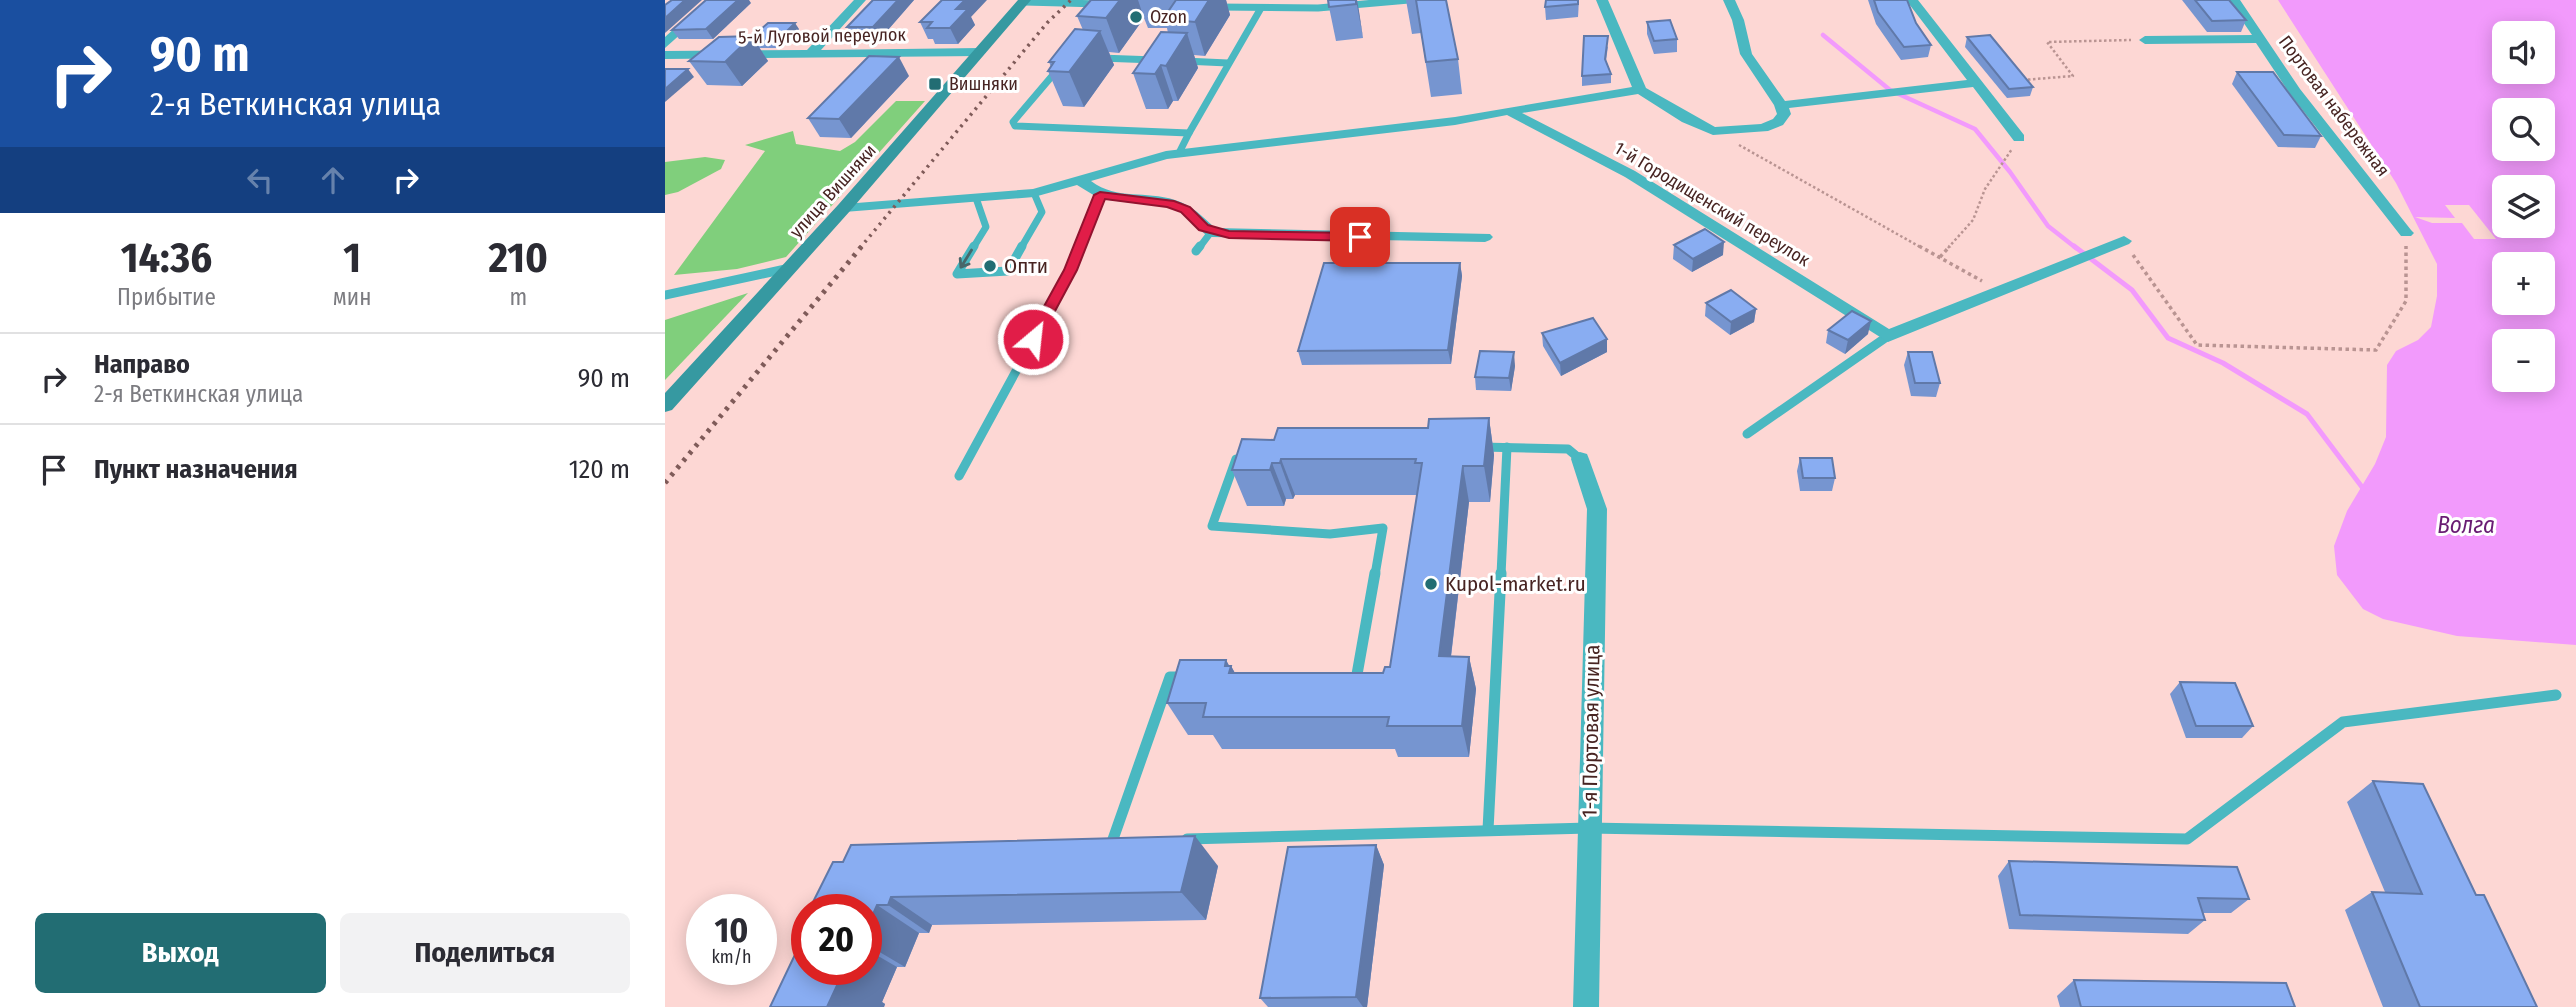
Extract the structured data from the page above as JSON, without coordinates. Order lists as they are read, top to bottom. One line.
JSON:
{"streets":{"street":["5-й Луговой переулок","Портовая набережная","улица Вишняки","1-й Городищенский переулок","1-я Портовая улица"]},"crossings":[["5-й Луговой переулок","улица Вишняки"]],"water":["Волга"],"places":{"other":["Ozon","Опти","Kupol-market.ru"],"transit":["Вишняки"]},"page":{"turn":["90 m","2-я Веткинская улица"],"map_buttons":["+","−"],"eta":["14:36","Прибытие","1","мин","210","m"],"list":[{"name":"Направо","note":"2-я Веткинская улица","value":"90 m"},{"name":"Пункт назначения","value":"120 m"}],"speed":"10 km/h","limit":"20","buttons":["Выход","Поделиться"]}}
